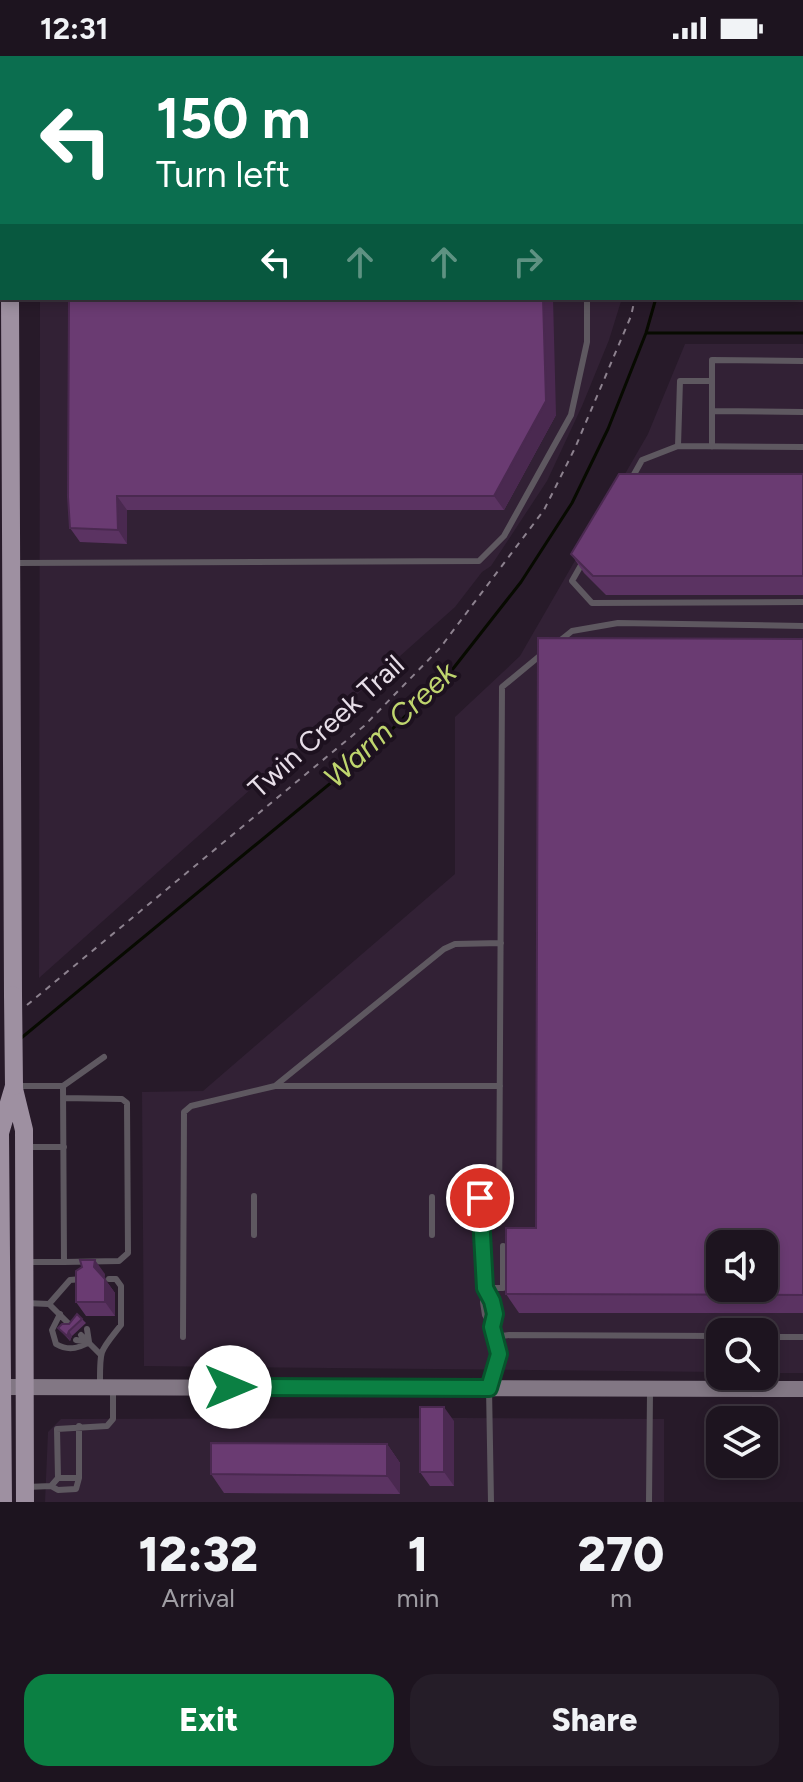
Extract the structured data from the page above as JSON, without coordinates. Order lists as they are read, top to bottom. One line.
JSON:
{"streets":{"path":["Twin Creek Trail"]},"water":["Warm Creek"],"page":{"status":"12:31","turn":["150 m","Turn left"],"eta":["12:32","Arrival","1","min","270","m"],"buttons":["Exit","Share"]}}
